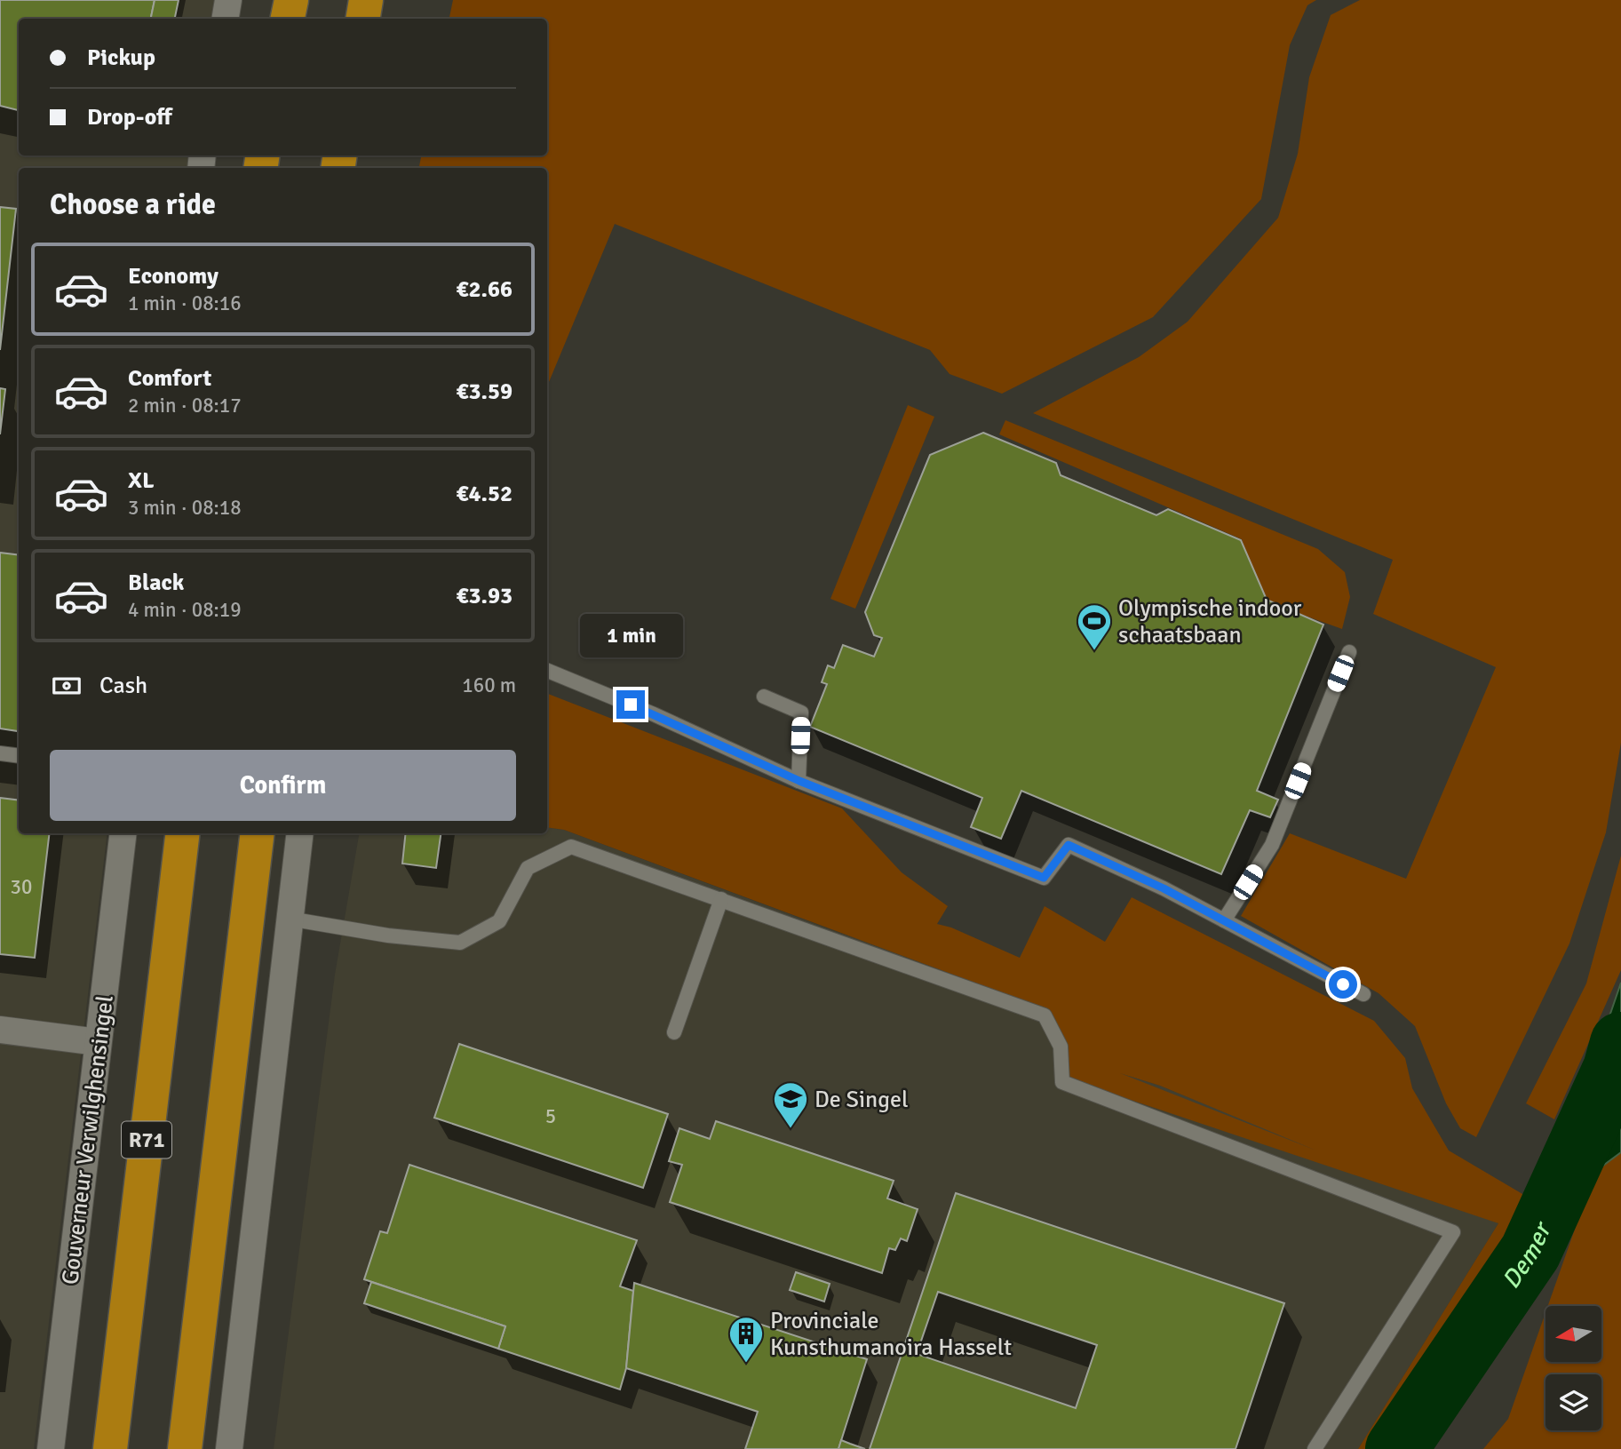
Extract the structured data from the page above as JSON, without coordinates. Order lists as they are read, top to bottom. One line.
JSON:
{"streets":{"highway":["R71"],"street":["Gouverneur Verwilghensingel"]},"water":["Demer"],"places":{"sports":["Olympische indoor schaatsbaan"],"school or university":["De Singel"],"building":["Provinciale Kunsthumanoira Hasselt"]},"house_numbers":["30","5"],"north":"left","page":{"banner":["Pickup","Drop-off"],"heading":"Choose a ride","list":[{"name":"Economy","note":"1 min · 08:16","value":"€2.66"},{"name":"Comfort","note":"2 min · 08:17","value":"€3.59"},{"name":"XL","note":"3 min · 08:18","value":"€4.52"},{"name":"Black","note":"4 min · 08:19","value":"€3.93"}],"bubble":"1 min","pay":["Cash","160 m"],"buttons":"Confirm"}}
